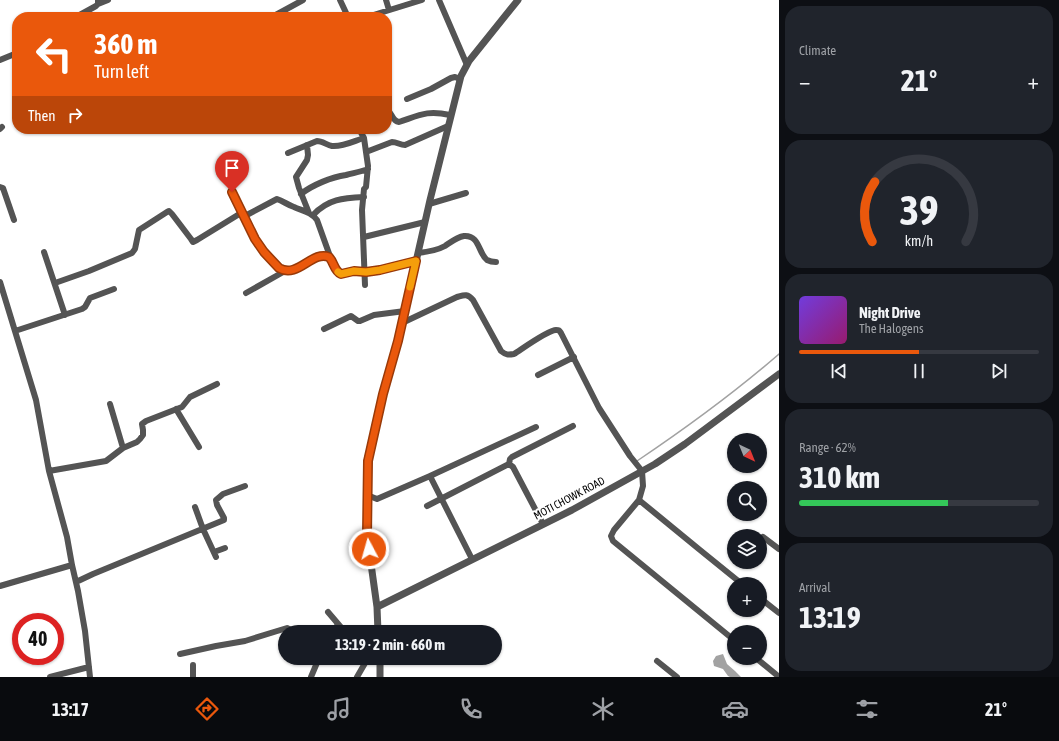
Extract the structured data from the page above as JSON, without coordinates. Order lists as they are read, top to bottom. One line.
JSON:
{"streets":{"street":["MOTI CHOWK ROAD"]},"north":"bottom right","page":{"tile":["Climate",["Range · 62%","310 km"],["Arrival","13:19"]],"turn":["360 m","Turn left"],"heat":["−","21°","+"],"then":"Then","song":["Night Drive","The Halogens"],"map_buttons":["+","−"],"limit":"40","trip":"13:19 · 2 min · 660 m","tabs":["13:17","21°"],"gauge":["39","km/h"]}}
